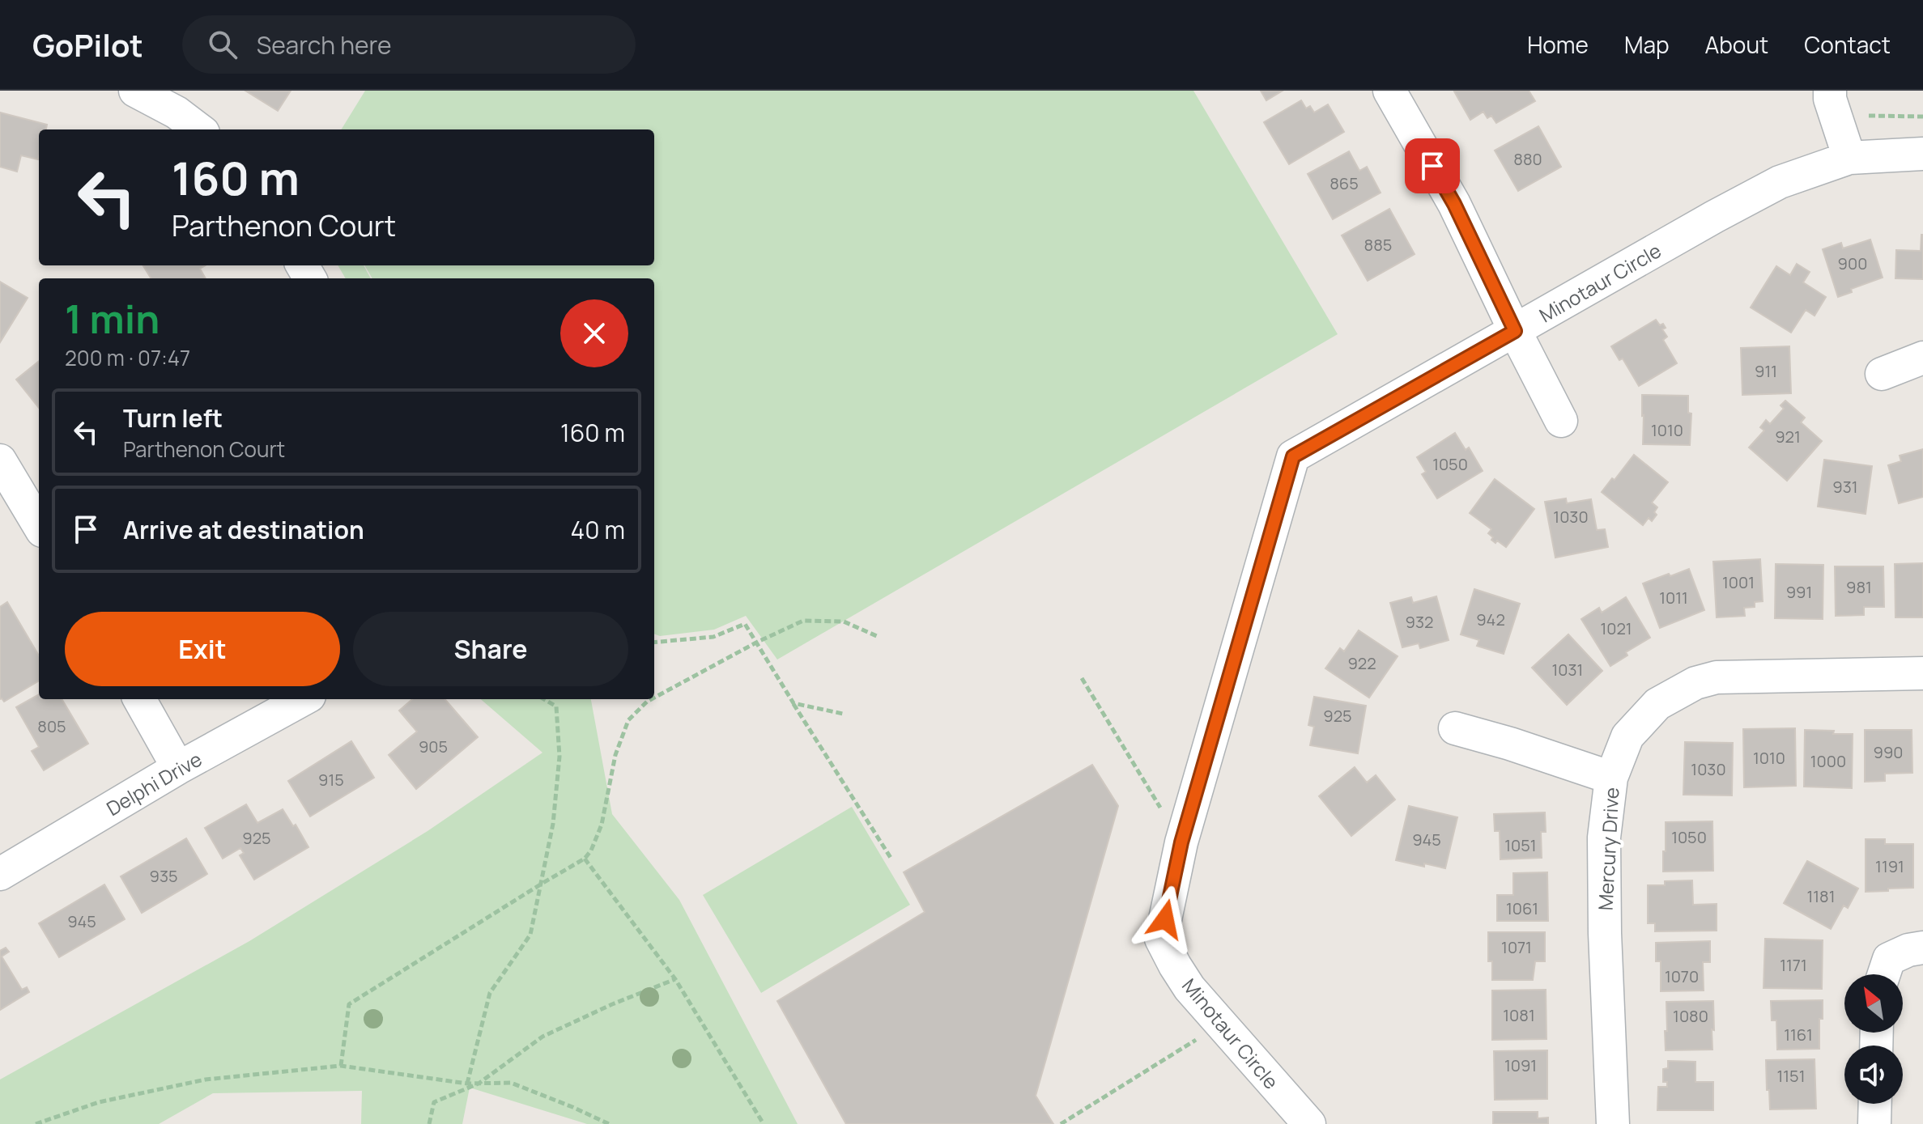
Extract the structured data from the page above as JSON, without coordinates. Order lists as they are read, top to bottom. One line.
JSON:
{"streets":{"street":["Minotaur Circle","Delphi Drive","Mercury Drive"]},"house_numbers":["880","865","885","900","911","1010","921","1050","931","1030","1001","981","991","1011","942","932","1021","922","1031","925","805","905","990","1010","1000","1030","915","1050","925","945","1051","1191","935","1181","1061","945","1071","1171","1070","1081","1080","1161","1091","1151"],"north":"top left","page":{"header":"GoPilot","search":"Search here","nav":["Home","Map","About","Contact"],"turn":["160 m","Parthenon Court"],"heading":["1 min","200 m · 07:47"],"list":[{"name":"Turn left","note":"Parthenon Court","value":"160 m"},{"name":"Arrive at destination","value":"40 m"}],"buttons":["Exit","Share"]}}
